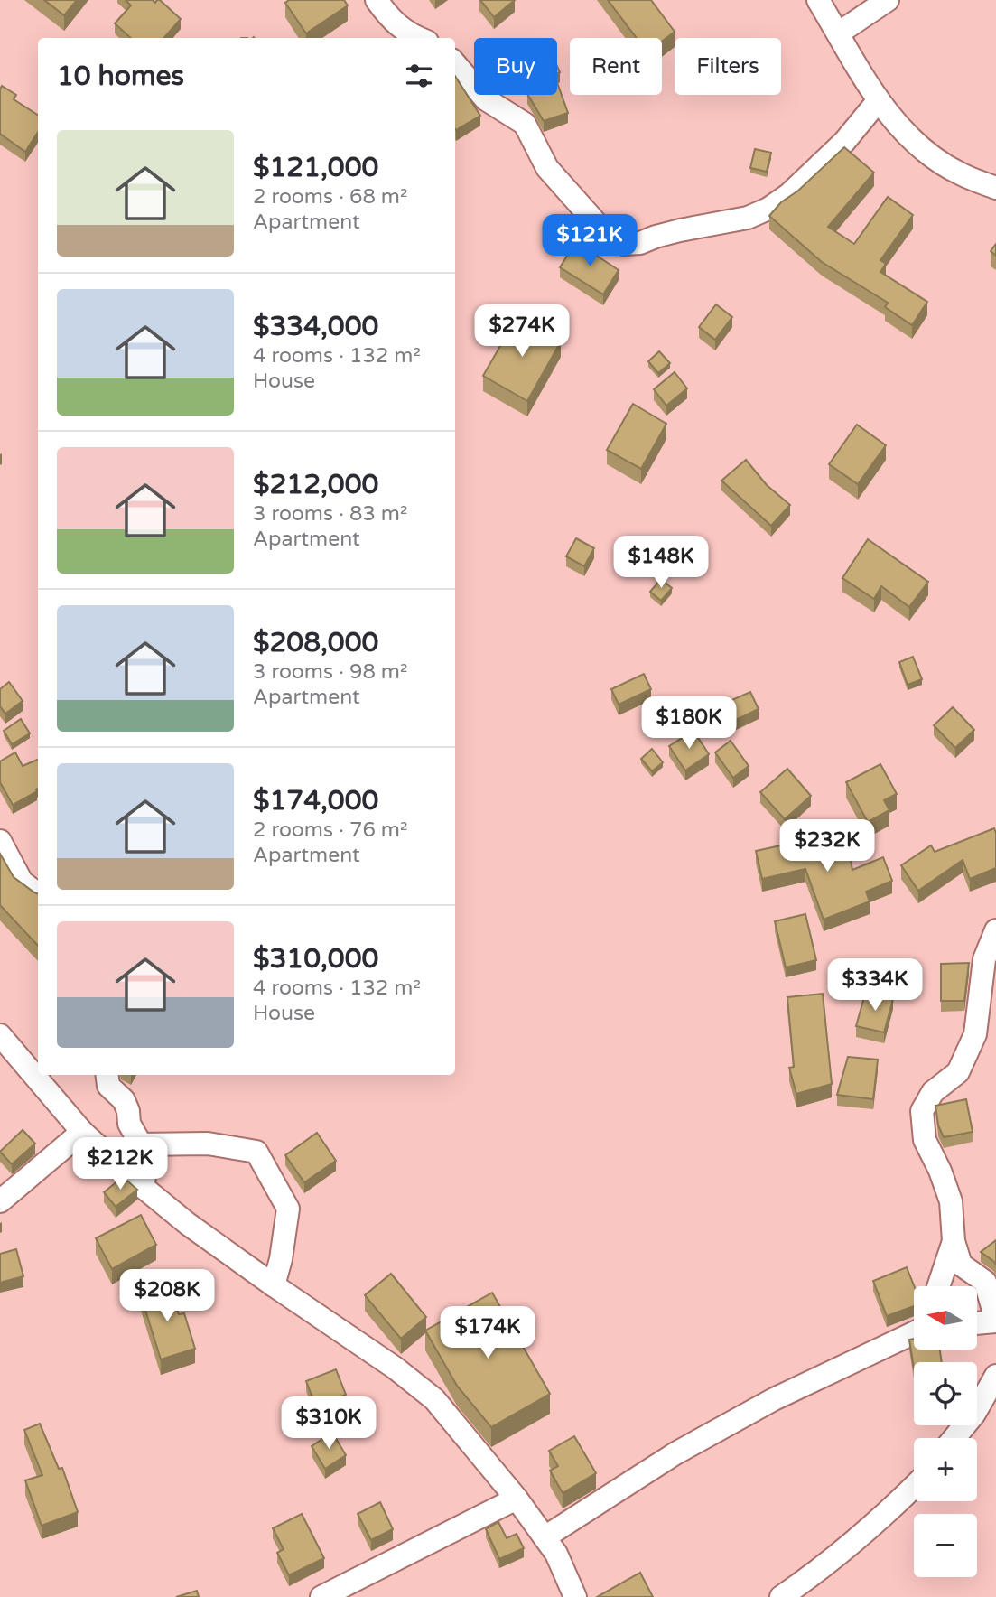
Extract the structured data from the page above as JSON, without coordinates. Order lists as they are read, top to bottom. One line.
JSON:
{"north":"left","page":{"chip":["Buy","Rent","Filters"],"heading":"10 homes","list":[{"name":"$121,000","note":"2 rooms · 68 m² · Apartment"},{"name":"$334,000","note":"4 rooms · 132 m² · House"},{"name":"$212,000","note":"3 rooms · 83 m² · Apartment"},{"name":"$208,000","note":"3 rooms · 98 m² · Apartment"},{"name":"$174,000","note":"2 rooms · 76 m² · Apartment"},{"name":"$310,000","note":"4 rooms · 132 m² · House"}],"price":["$121K","$274K","$148K","$180K","$232K","$334K","$212K","$208K","$174K","$310K"],"map_buttons":["+","−"]}}
